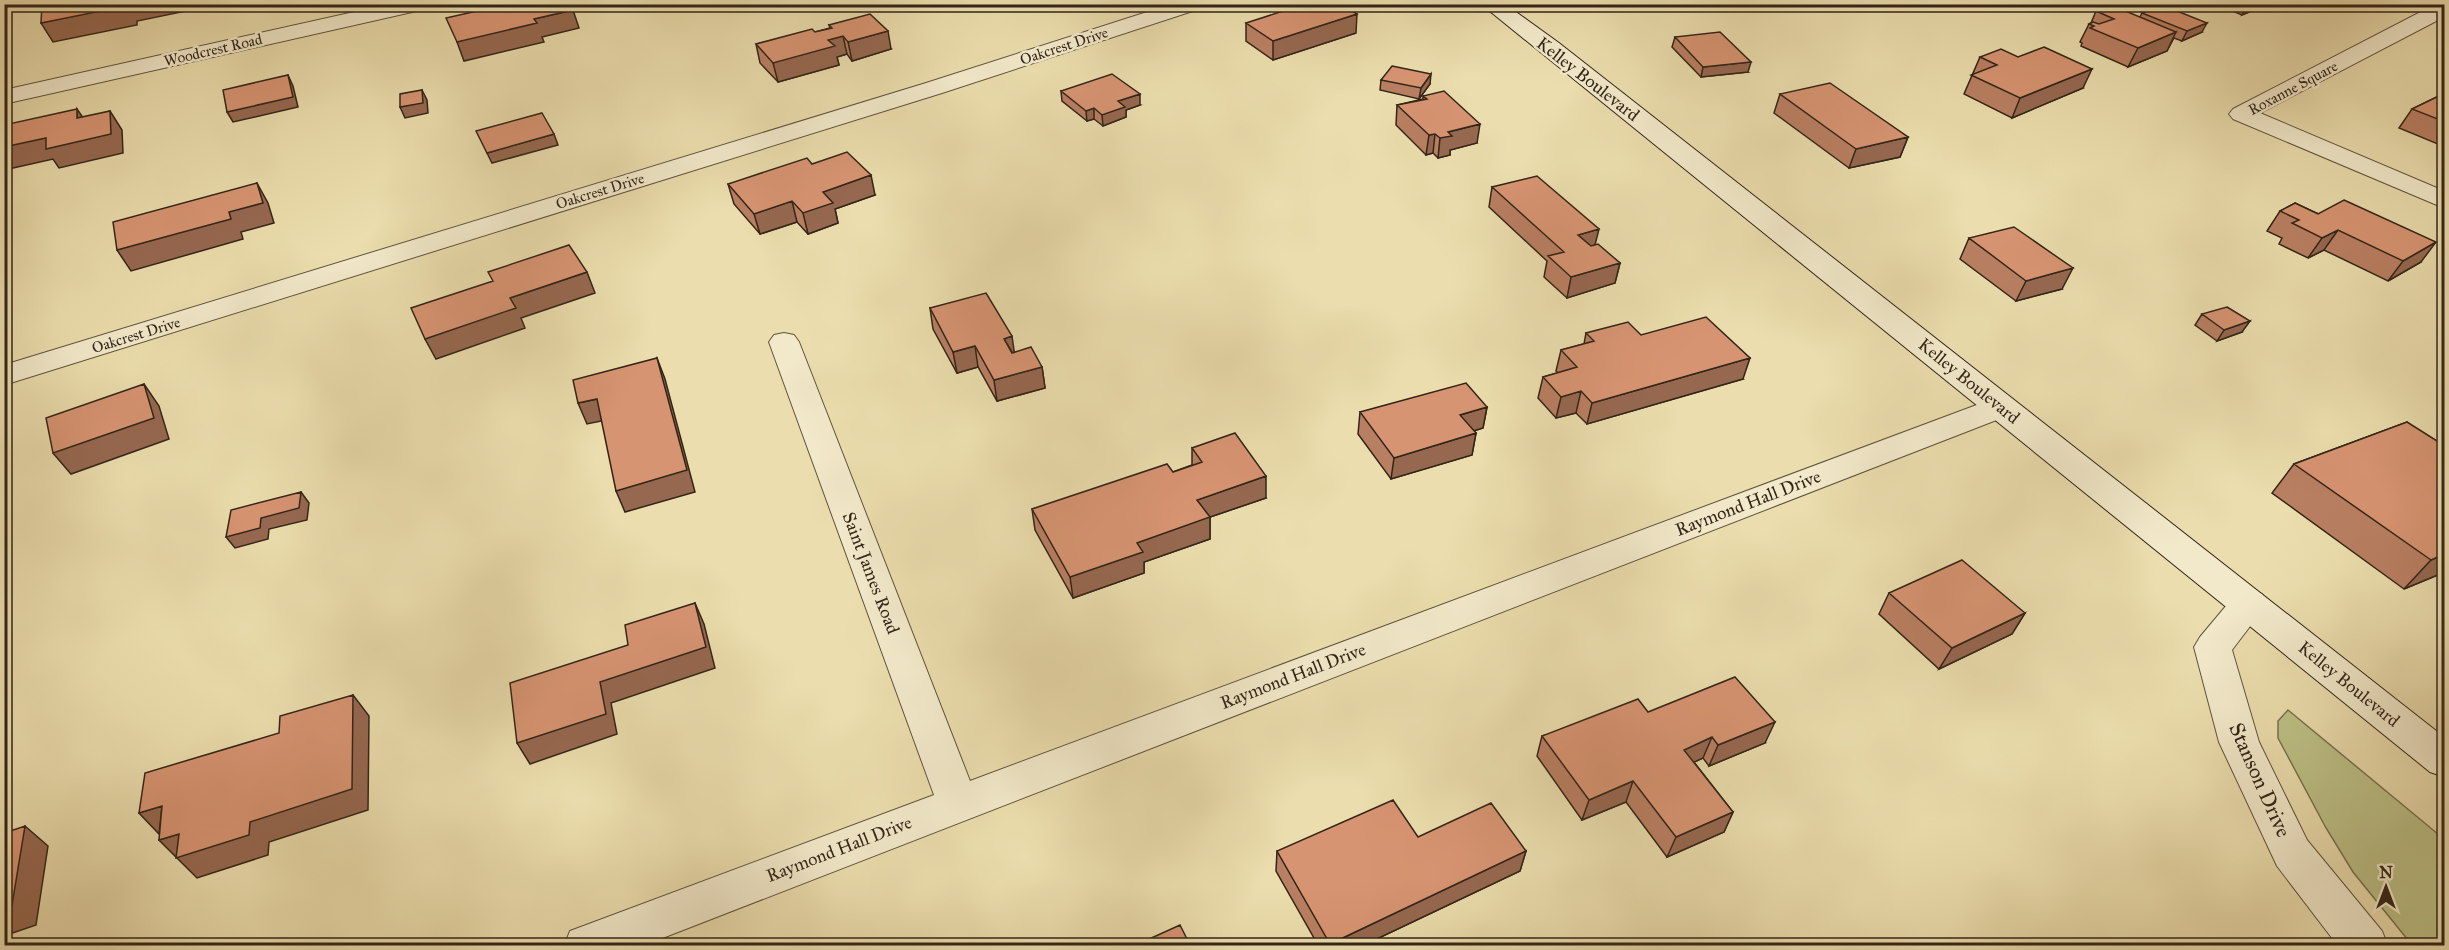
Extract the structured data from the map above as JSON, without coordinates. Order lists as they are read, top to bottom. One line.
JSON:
{"streets":{"street":["Oakcrest Drive","Woodcrest Road","Kelley Boulevard","Roxanne Square","Raymond Hall Drive","Saint James Road","Stanson Drive"]},"crossings":[["Kelley Boulevard","Raymond Hall Drive"],["Kelley Boulevard","Stanson Drive"],["Raymond Hall Drive","Saint James Road"]],"north":"top"}
